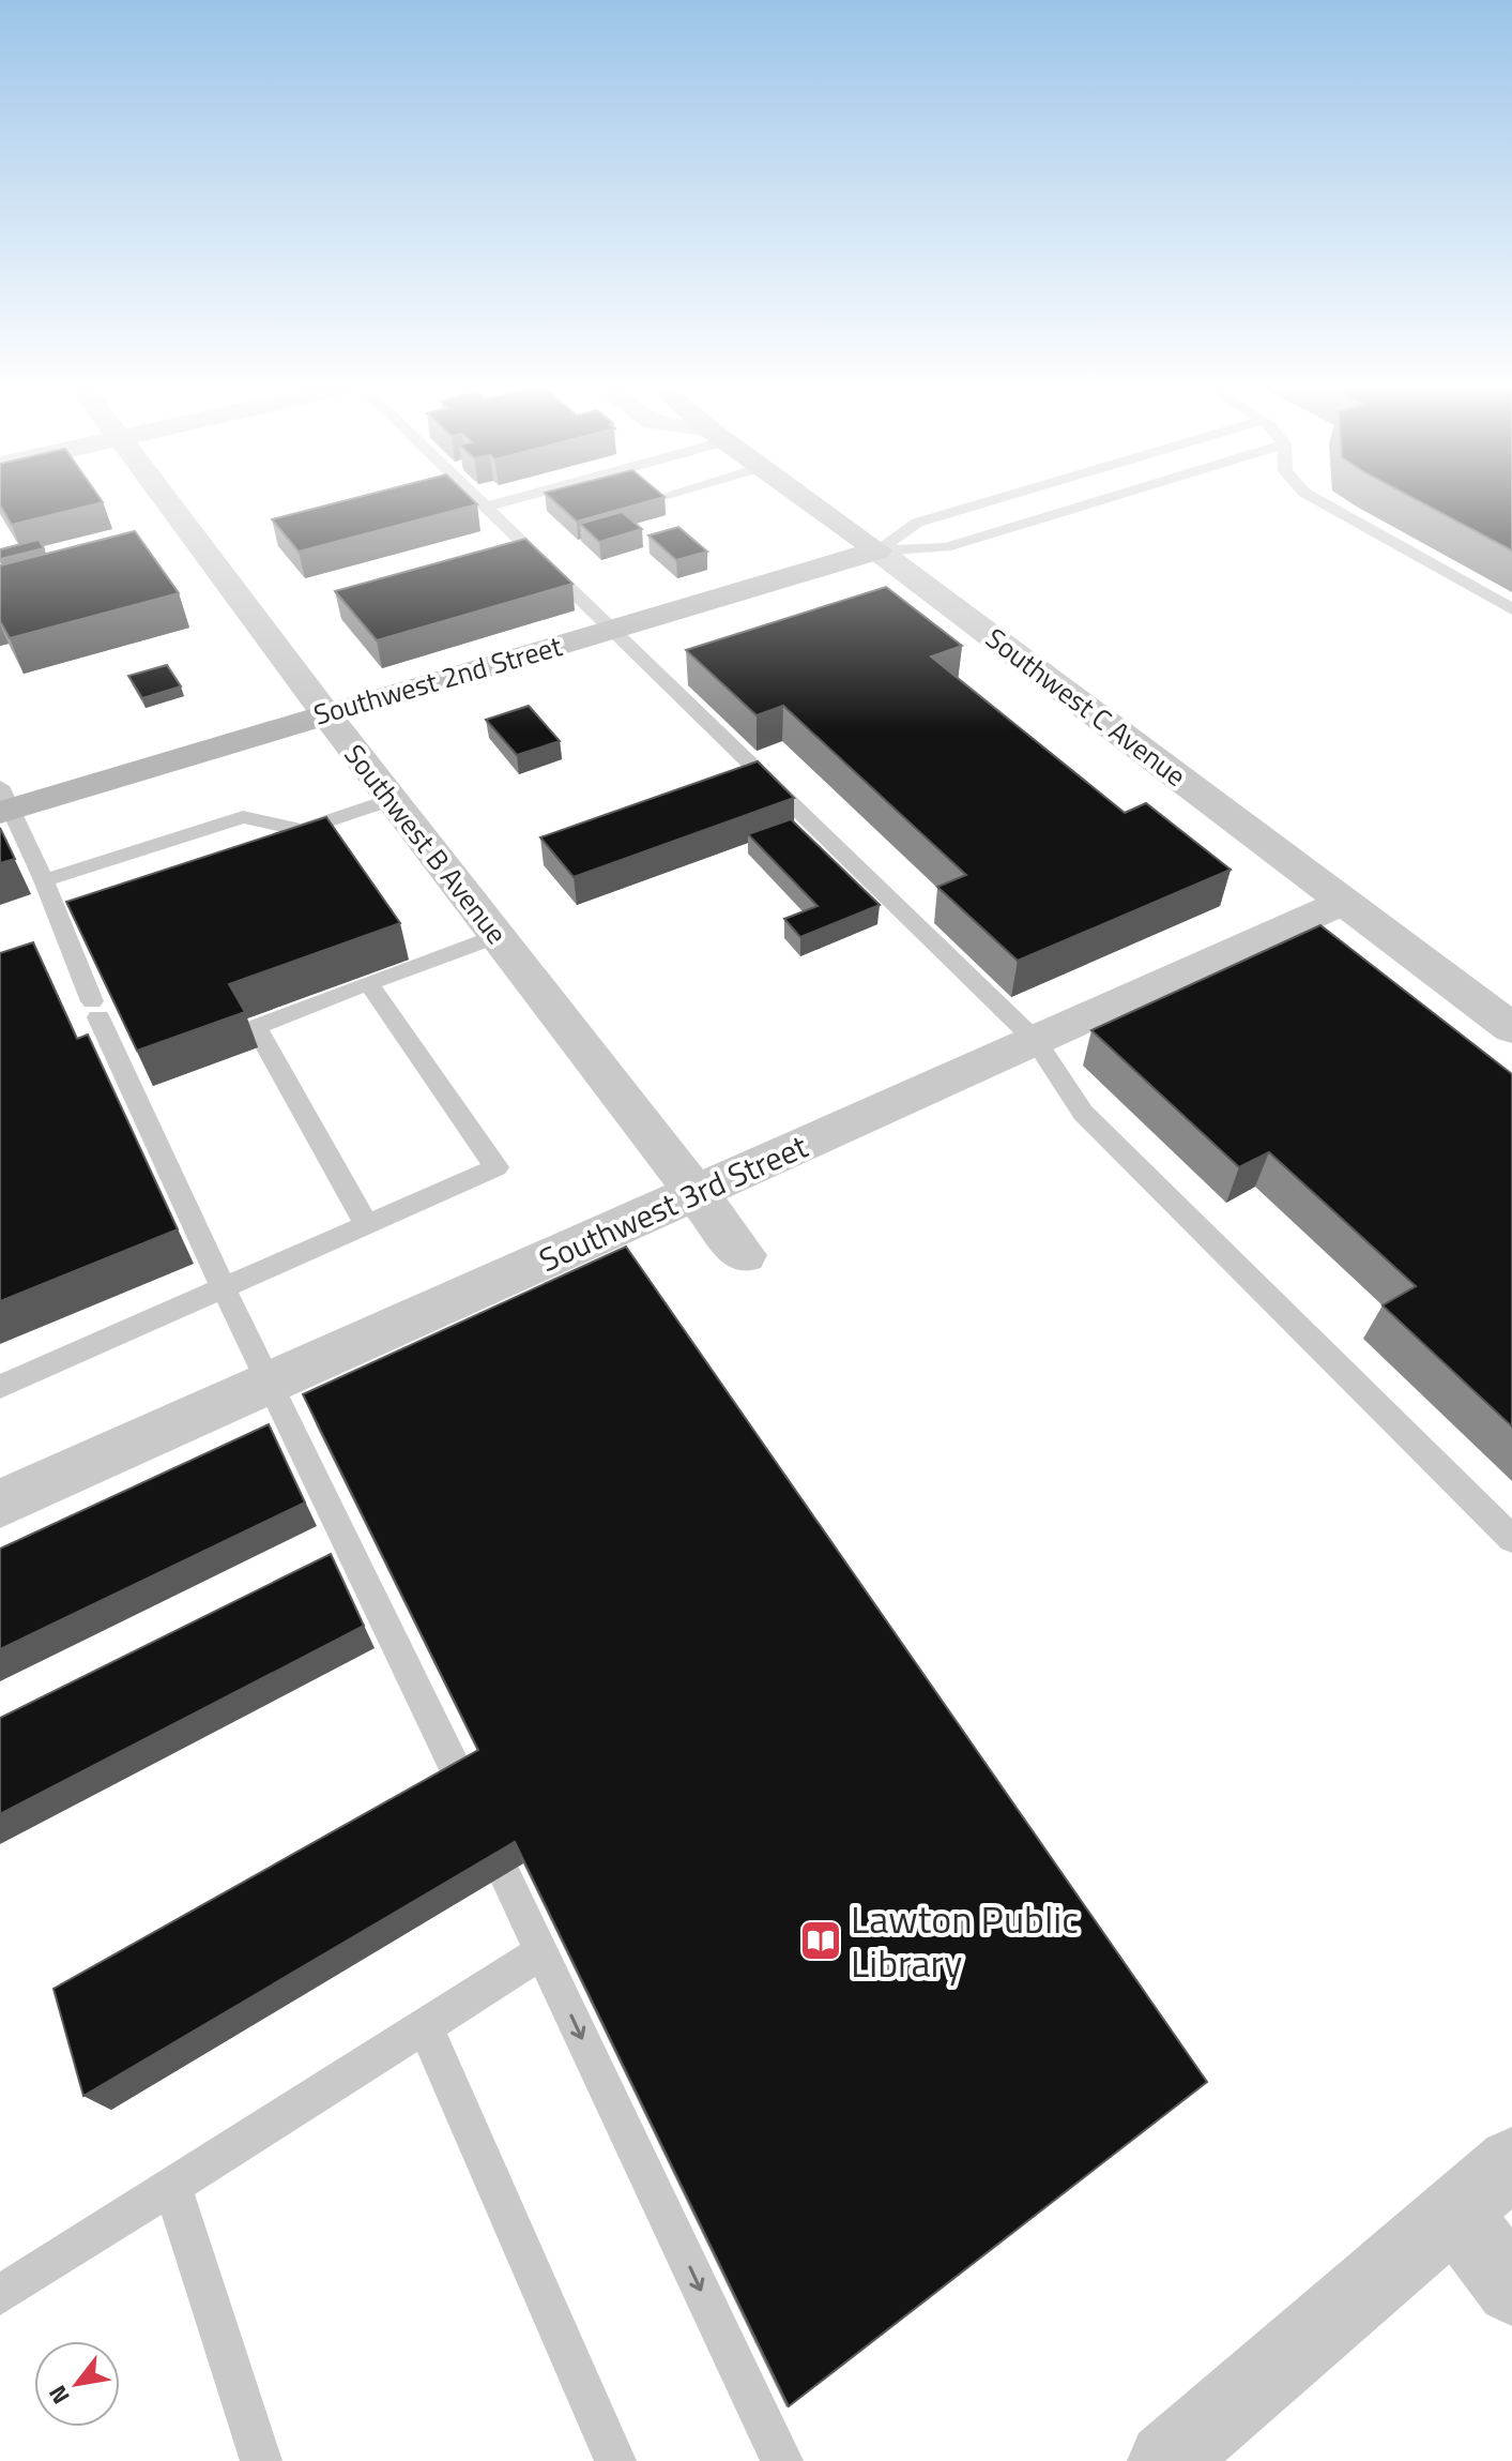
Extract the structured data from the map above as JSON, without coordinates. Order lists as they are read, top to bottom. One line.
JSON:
{"streets":{"main road":["Southwest 2nd Street","Southwest C Avenue"],"street":["Southwest B Avenue","Southwest 3rd Street"]},"crossings":[["Southwest 2nd Street","Southwest C Avenue"],["Southwest 2nd Street","Southwest B Avenue"],["Southwest C Avenue","Southwest 3rd Street"],["Southwest B Avenue","Southwest 3rd Street"]],"places":{"library":["Lawton Public Library"]},"north":"bottom left"}
